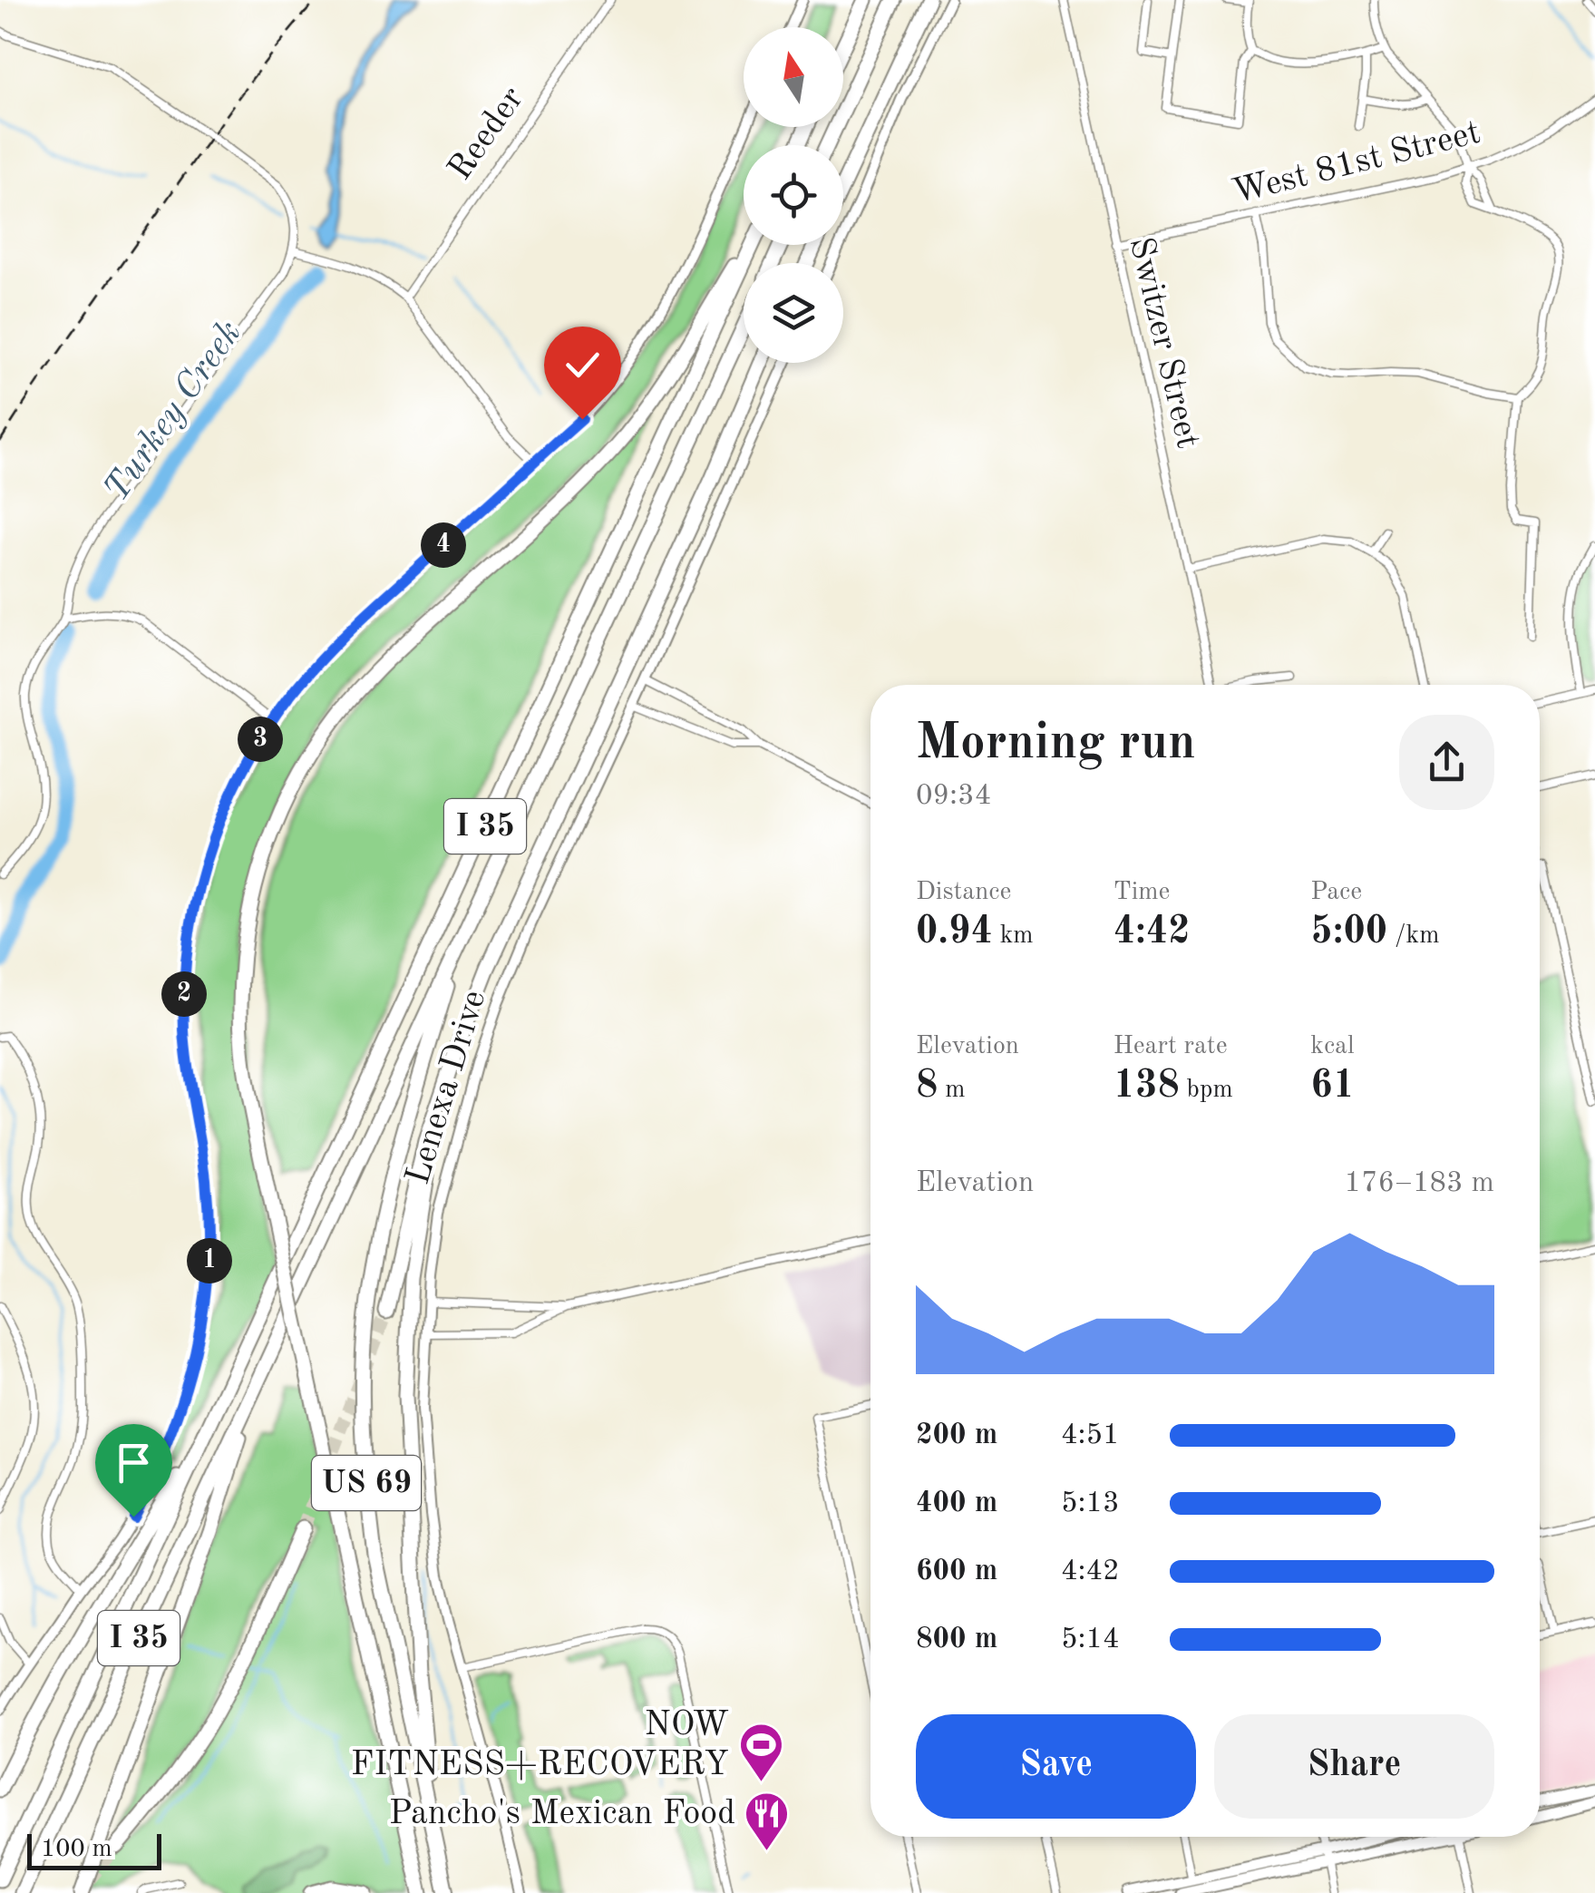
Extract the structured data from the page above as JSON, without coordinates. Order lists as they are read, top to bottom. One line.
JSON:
{"streets":{"highway":["I 35","US 69"],"street":["Reeder","West 81st Street","Switzer Street","Lenexa Drive"]},"crossings":[["West 81st Street","Switzer Street"],["I 35","US 69"]],"water":["Turkey Creek"],"places":{"sports":["NOW FITNESS+RECOVERY"],"restaurant":["Pancho's Mexican Food"]},"scale_bar":"100 m","north":"top","page":{"pins":["4","3","2","1"],"heading":["Morning run","09:34"],"stats":[["Distance","0.94 km"],["Time","4:42"],["Pace","5:00 /km"],["Elevation","8 m"],["Heart rate","138 bpm"],["kcal","61"]],"chart":["Elevation","176–183 m"],"list":[{"name":"200 m","note":"4:51"},{"name":"400 m","note":"5:13"},{"name":"600 m","note":"4:42"},{"name":"800 m","note":"5:14"}],"buttons":["Save","Share"],"scale":"100 m"}}
